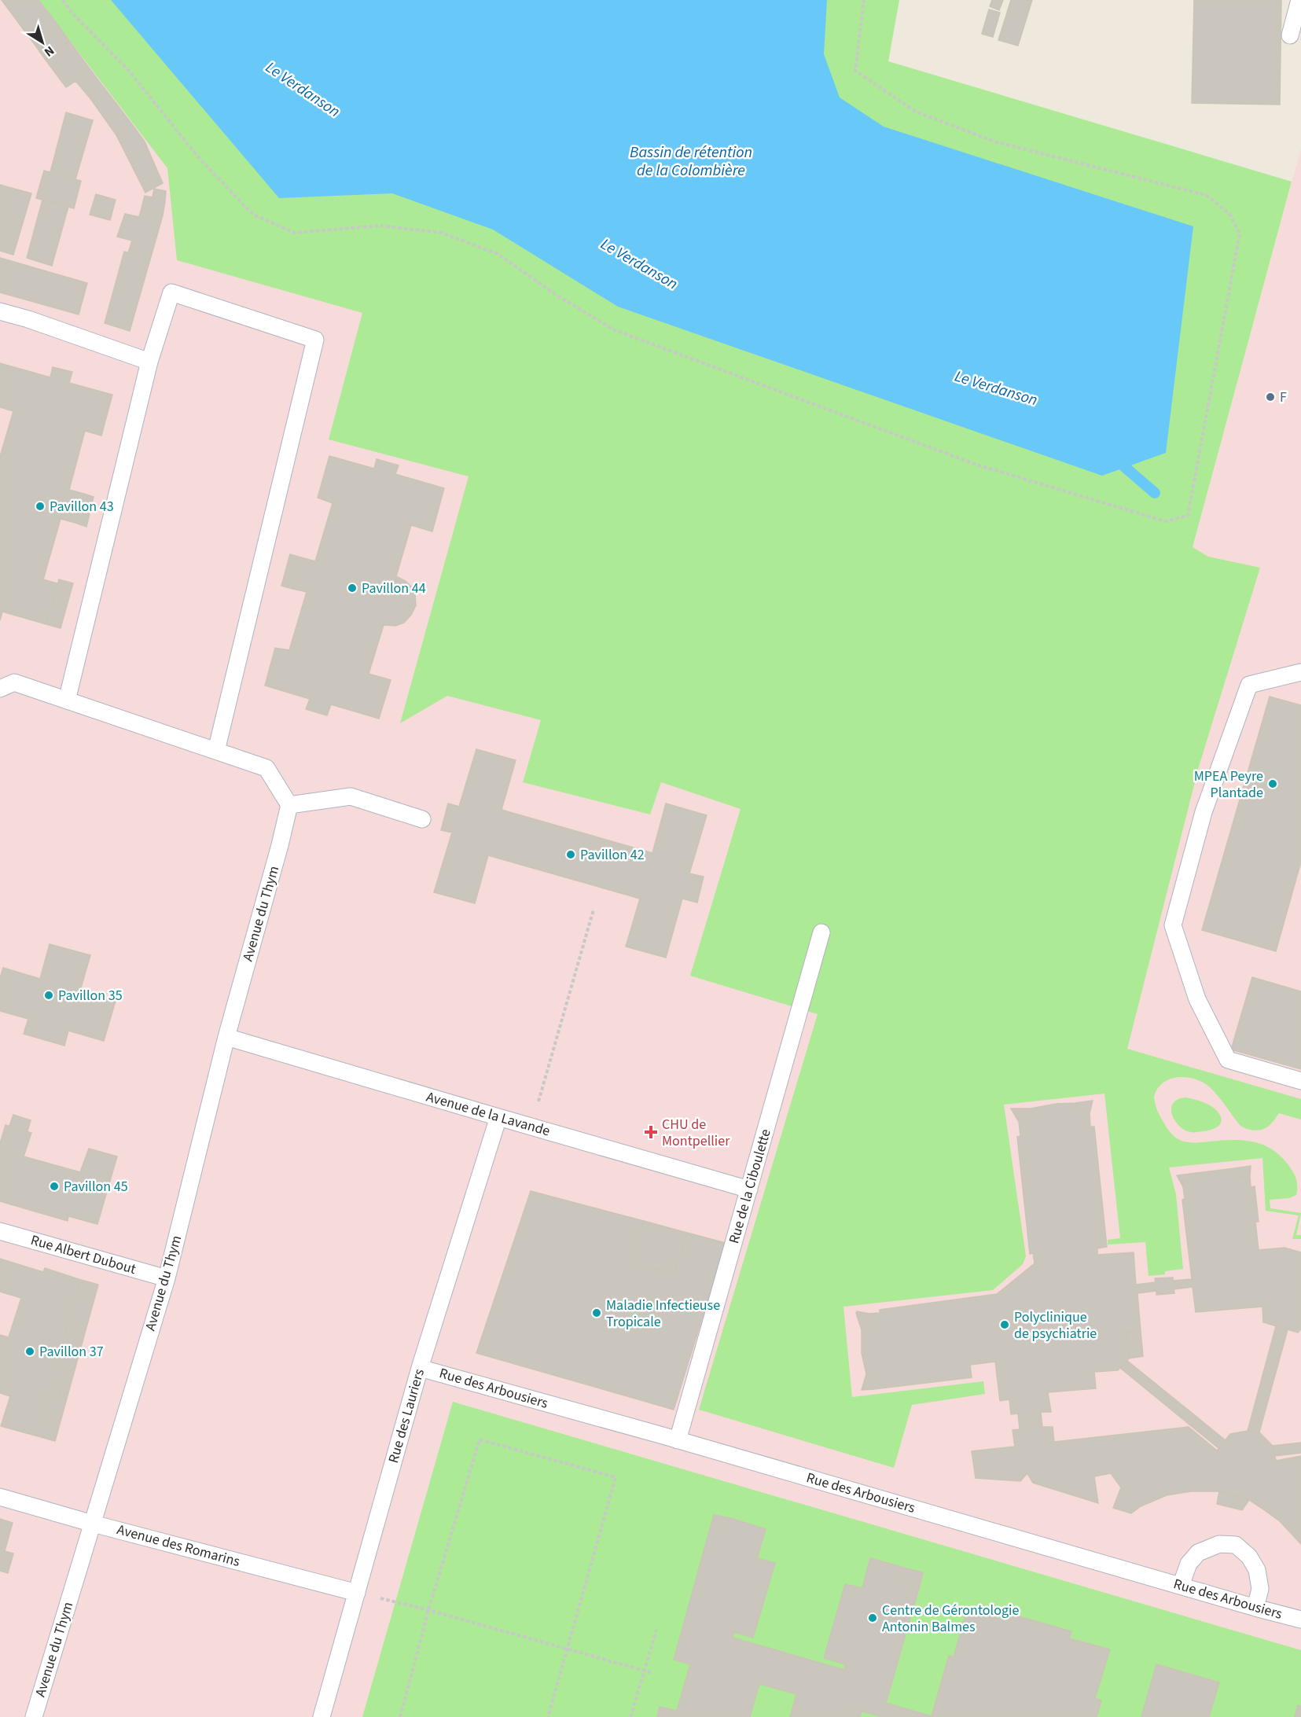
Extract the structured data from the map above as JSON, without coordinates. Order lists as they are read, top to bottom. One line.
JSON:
{"streets":{"lane":["Avenue du Thym","Avenue de la Lavande","Rue de la Ciboulette","Rue Albert Dubout","Rue des Arbousiers","Rue des Lauriers","Avenue des Romarins"]},"crossings":[["Avenue du Thym","Avenue de la Lavande"],["Avenue du Thym","Rue Albert Dubout"],["Avenue du Thym","Avenue des Romarins"],["Avenue de la Lavande","Rue de la Ciboulette"],["Avenue de la Lavande","Rue des Lauriers"],["Rue de la Ciboulette","Rue des Arbousiers"],["Rue des Arbousiers","Rue des Lauriers"],["Rue des Lauriers","Avenue des Romarins"]],"water":["Le Verdanson","Bassin de rétention de la Colombière"],"places":{"other":["F","Pavillon 43","Pavillon 44","MPEA Peyre Plantade","Pavillon 42","Pavillon 35","Pavillon 45","Maladie Infectieuse Tropicale","Polyclinique de psychiatrie","Pavillon 37","Centre de Gérontologie Antonin Balmes"],"health":["CHU de Montpellier"]},"north":"bottom right"}
